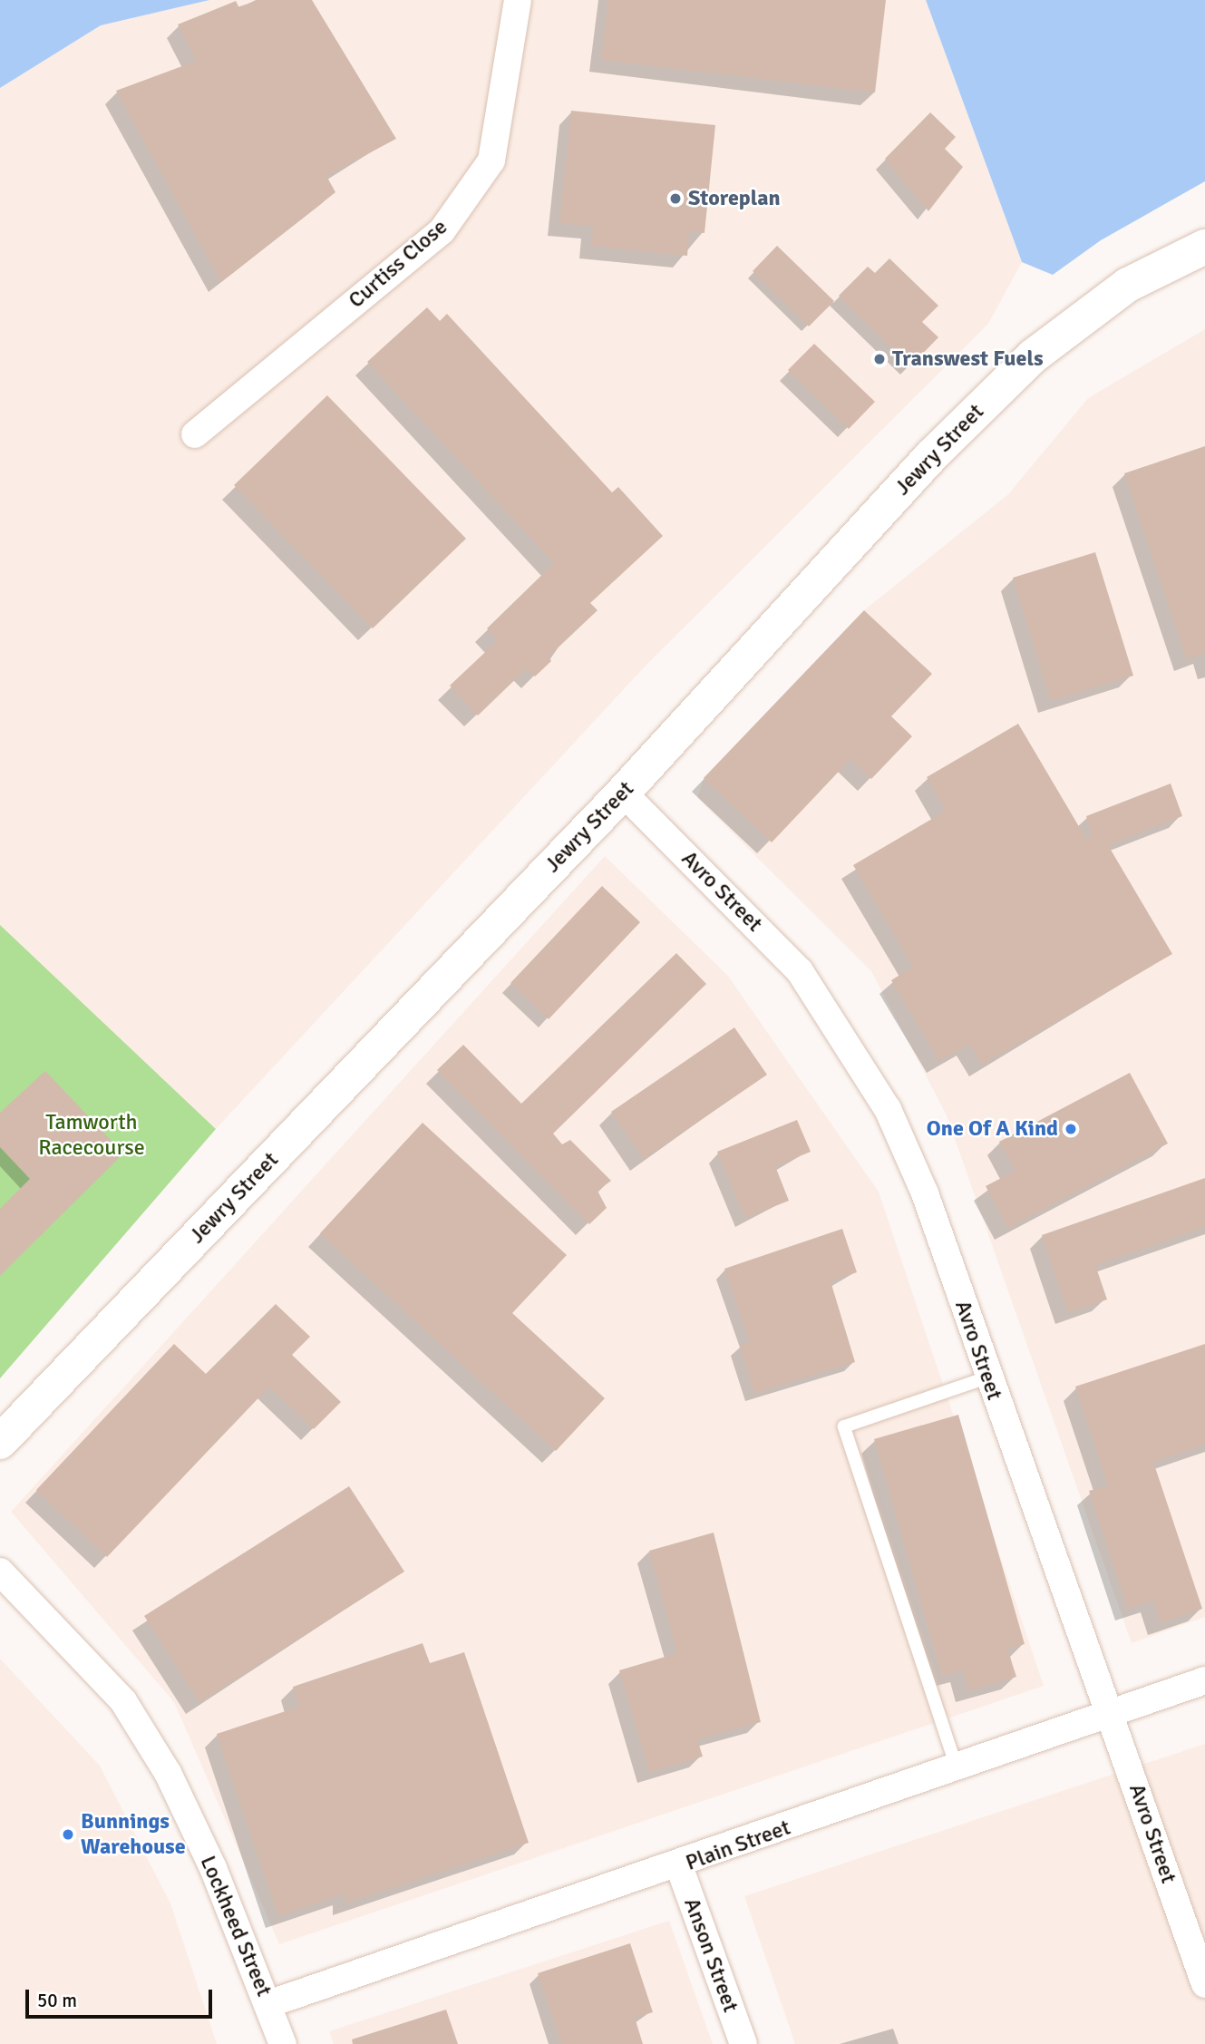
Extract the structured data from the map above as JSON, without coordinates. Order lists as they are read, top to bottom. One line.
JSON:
{"streets":{"main road":["Jewry Street"],"street":["Curtiss Close","Avro Street","Plain Street","Lockheed Street","Anson Street"]},"crossings":[["Jewry Street","Avro Street"],["Avro Street","Plain Street"],["Plain Street","Lockheed Street"],["Plain Street","Anson Street"]],"parks":["Tamworth Racecourse"],"places":["Storeplan","Transwest Fuels","One Of A Kind","Bunnings Warehouse"],"scale_bar":"50 m"}
